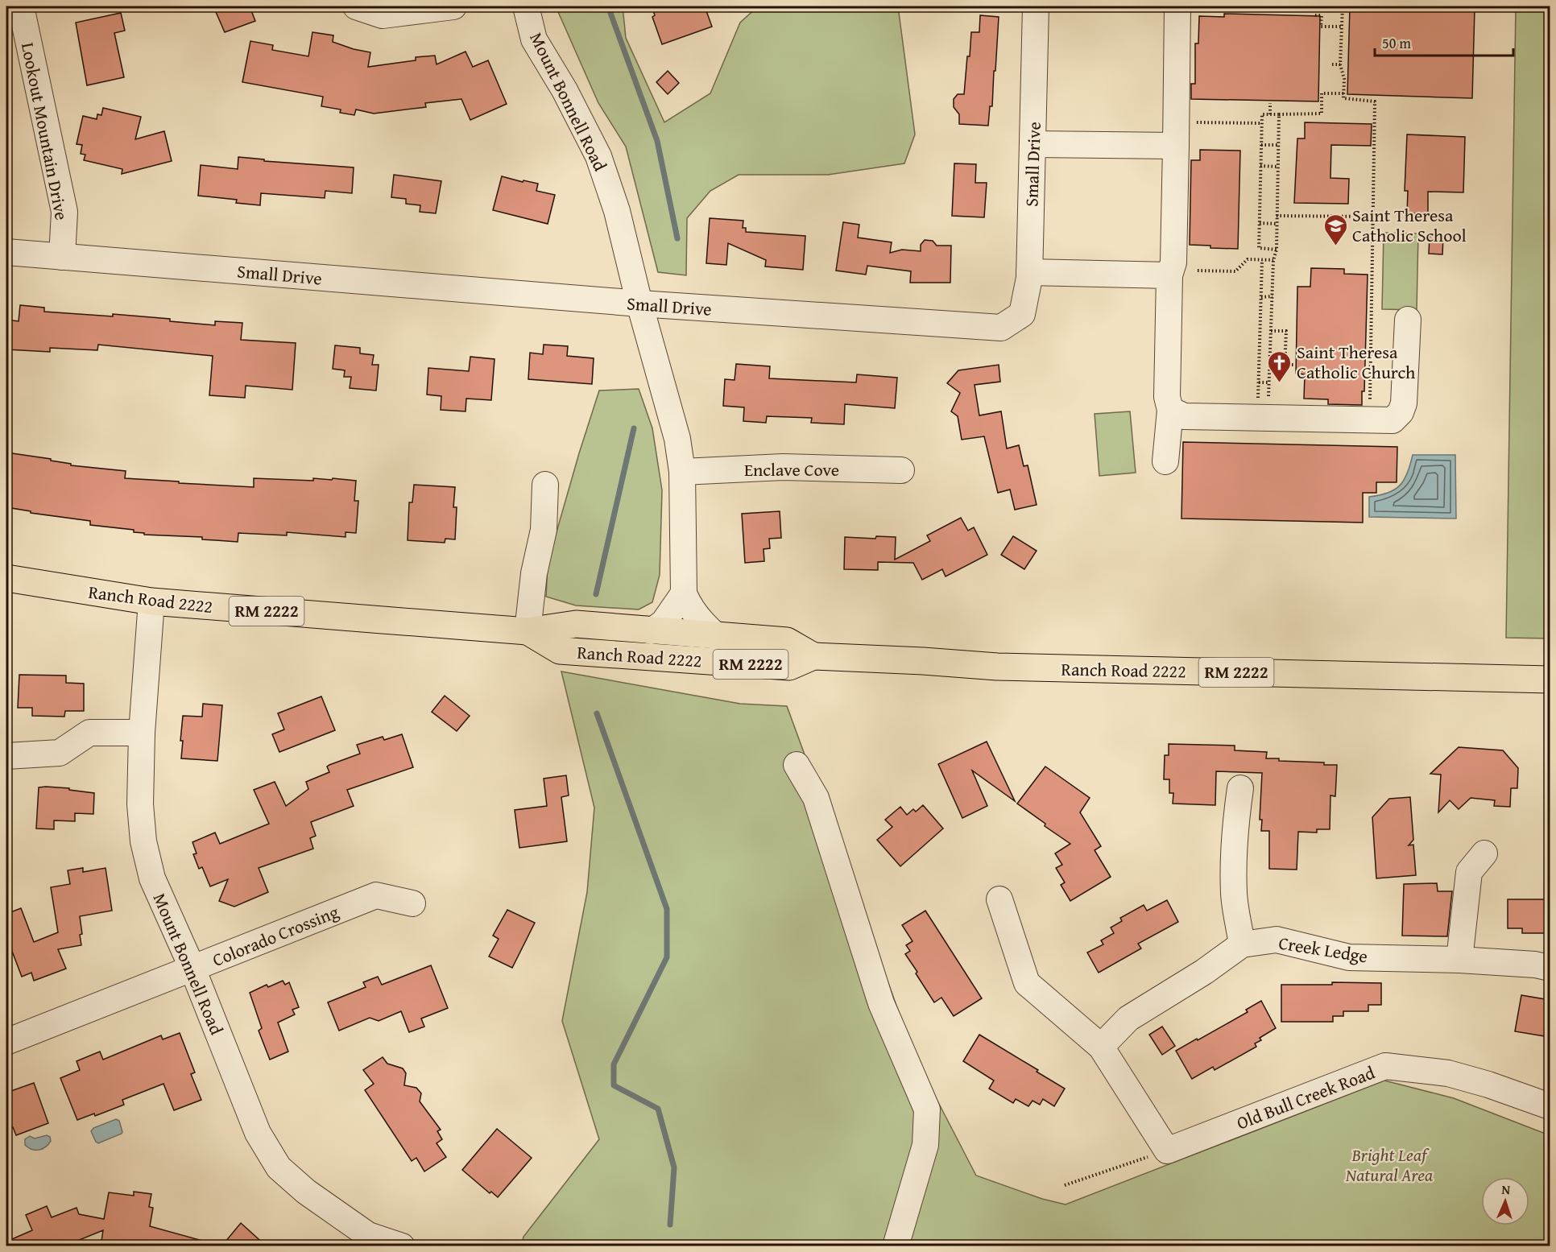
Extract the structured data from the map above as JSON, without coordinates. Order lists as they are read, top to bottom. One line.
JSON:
{"streets":{"main road":["Ranch Road 2222","RM 2222"],"street":["Mount Bonnell Road","Lookout Mountain Drive","Small Drive","Enclave Cove","Colorado Crossing","Creek Ledge","Old Bull Creek Road"]},"crossings":[["Mount Bonnell Road","Small Drive"],["Mount Bonnell Road","Enclave Cove"],["Mount Bonnell Road","Ranch Road 2222"],["Mount Bonnell Road","Colorado Crossing"],["Lookout Mountain Drive","Small Drive"]],"parks":["Bright Leaf Natural Area"],"places":{"school or university":["Saint Theresa Catholic School"],"church":["Saint Theresa Catholic Church"]},"scale_bar":"50 m","north":"top"}
